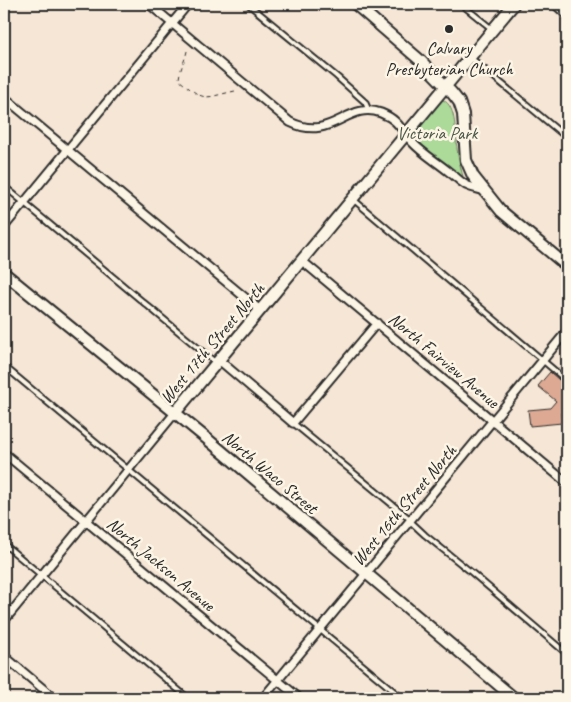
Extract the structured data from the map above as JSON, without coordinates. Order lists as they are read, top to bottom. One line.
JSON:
{"streets":{"street":["West 17th Street North","North Fairview Avenue","North Waco Street","West 16th Street North","North Jackson Avenue"]},"crossings":[["West 17th Street North","North Fairview Avenue"],["West 17th Street North","North Waco Street"],["West 17th Street North","North Jackson Avenue"],["North Fairview Avenue","West 16th Street North"],["North Waco Street","West 16th Street North"],["West 16th Street North","North Jackson Avenue"]],"parks":["Victoria Park"],"places":["Calvary Presbyterian Church"]}
